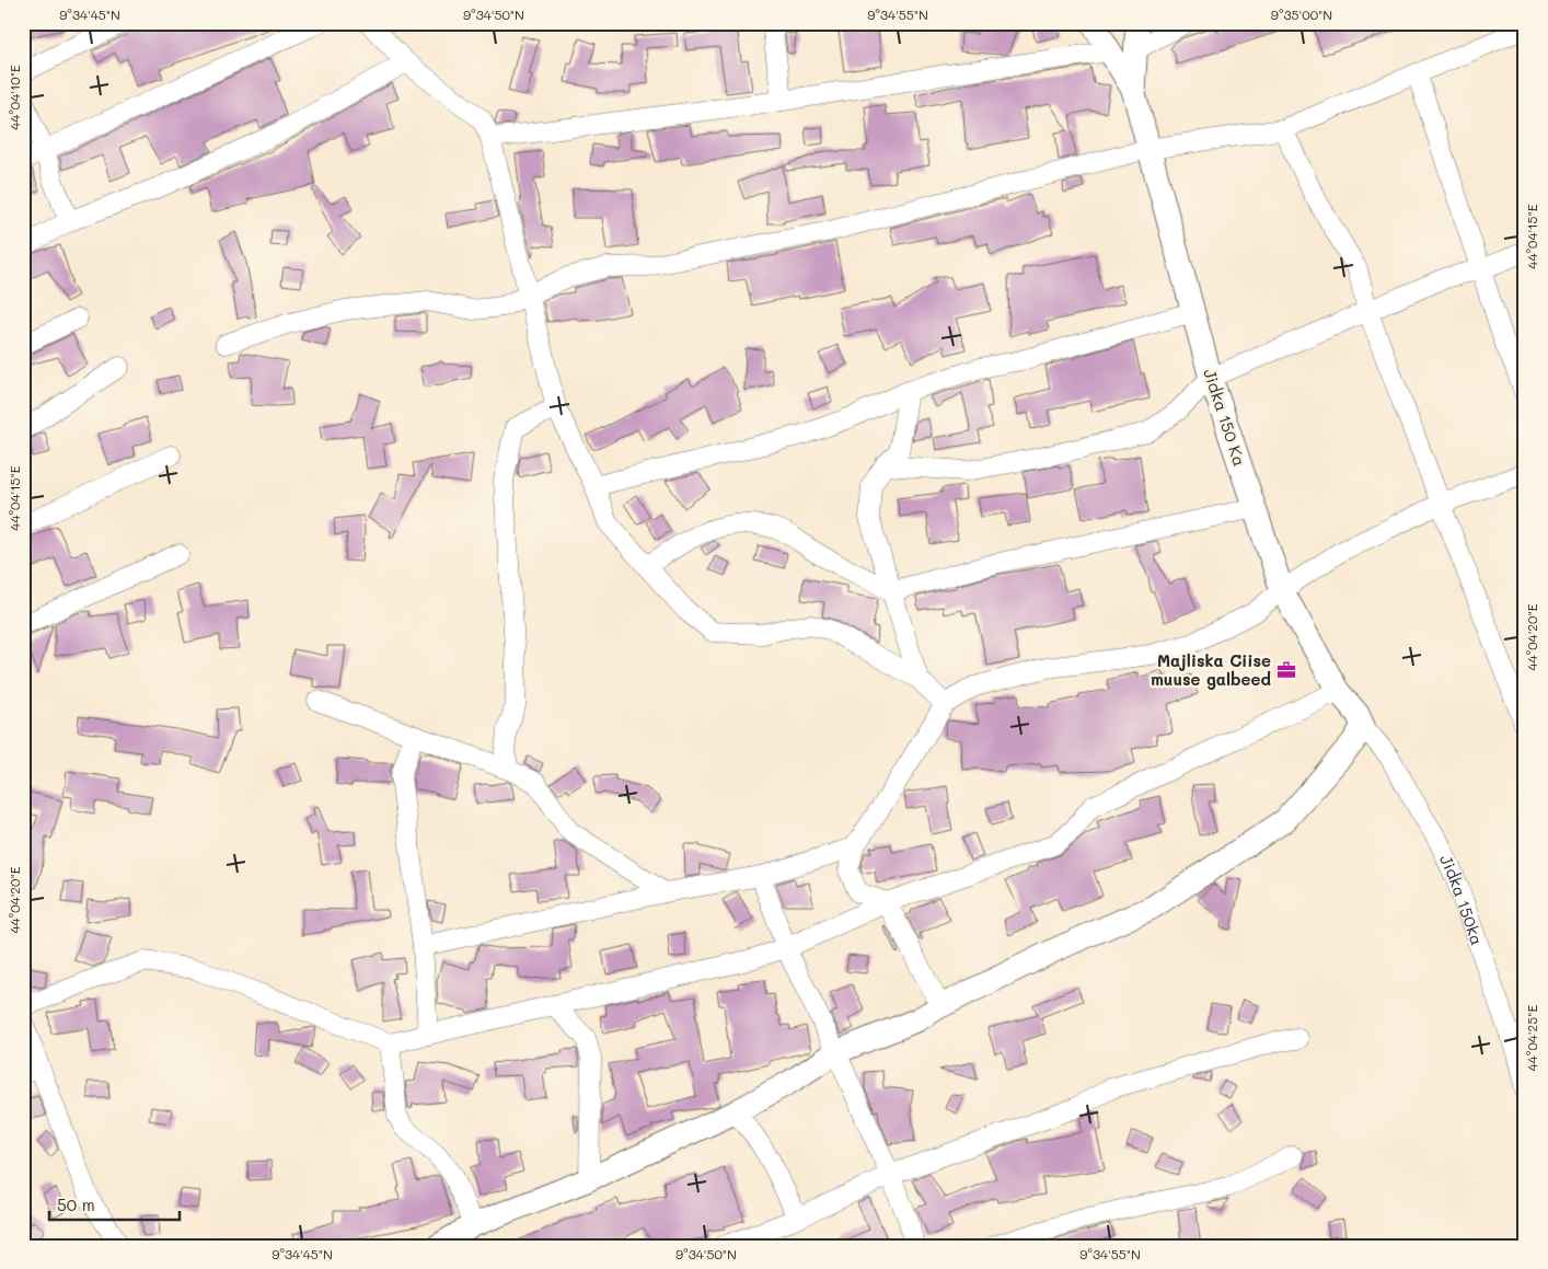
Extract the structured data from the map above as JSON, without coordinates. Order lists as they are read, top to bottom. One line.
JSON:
{"streets":{"street":["Jidka 150 Ka","Jidka 150ka"]},"crossings":[["Jidka 150 Ka","Jidka 150ka"]],"places":{"office":["Majliska Ciise muuse galbeed"]},"scale_bar":"50 m","coordinates":["9°34'45\"N","9°34'50\"N","9°34'55\"N","9°35'00\"N","44°04'10\"E","44°04'15\"E","44°04'20\"E","44°04'25\"E"]}
